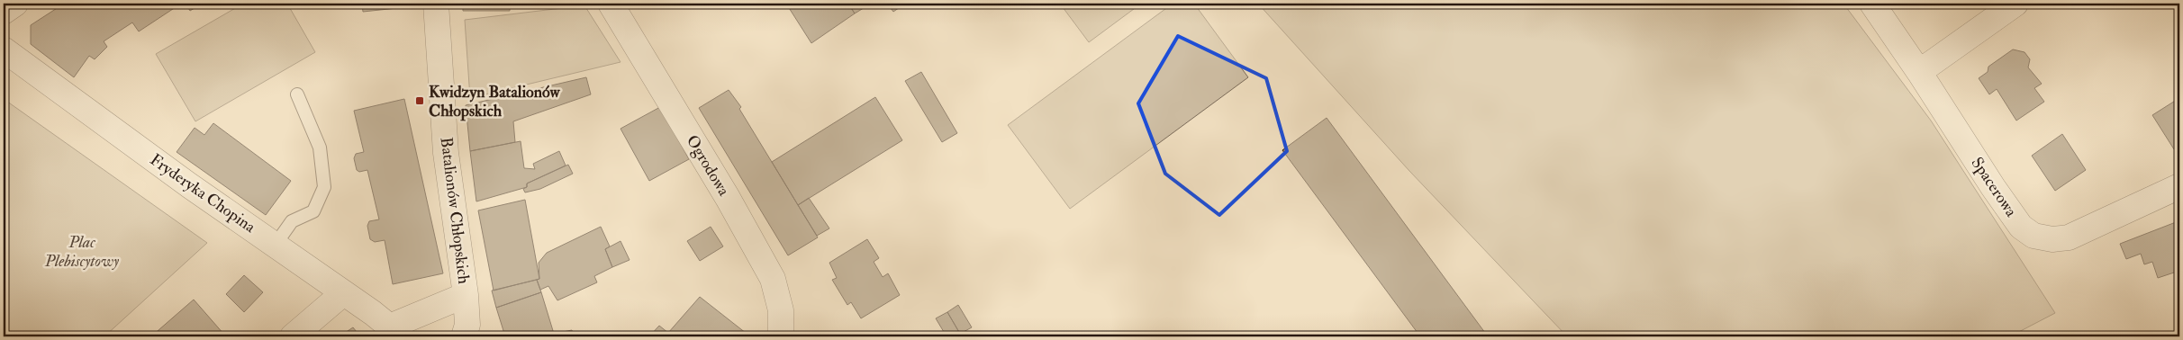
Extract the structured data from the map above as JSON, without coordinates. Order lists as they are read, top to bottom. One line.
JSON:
{"streets":{"street":["Ogrodowa","Spacerowa","Fryderyka Chopina","Batalionów Chłopskich"]},"parks":["Plac Plebiscytowy"],"places":{"transit":["Kwidzyn Batalionów Chłopskich"]}}
